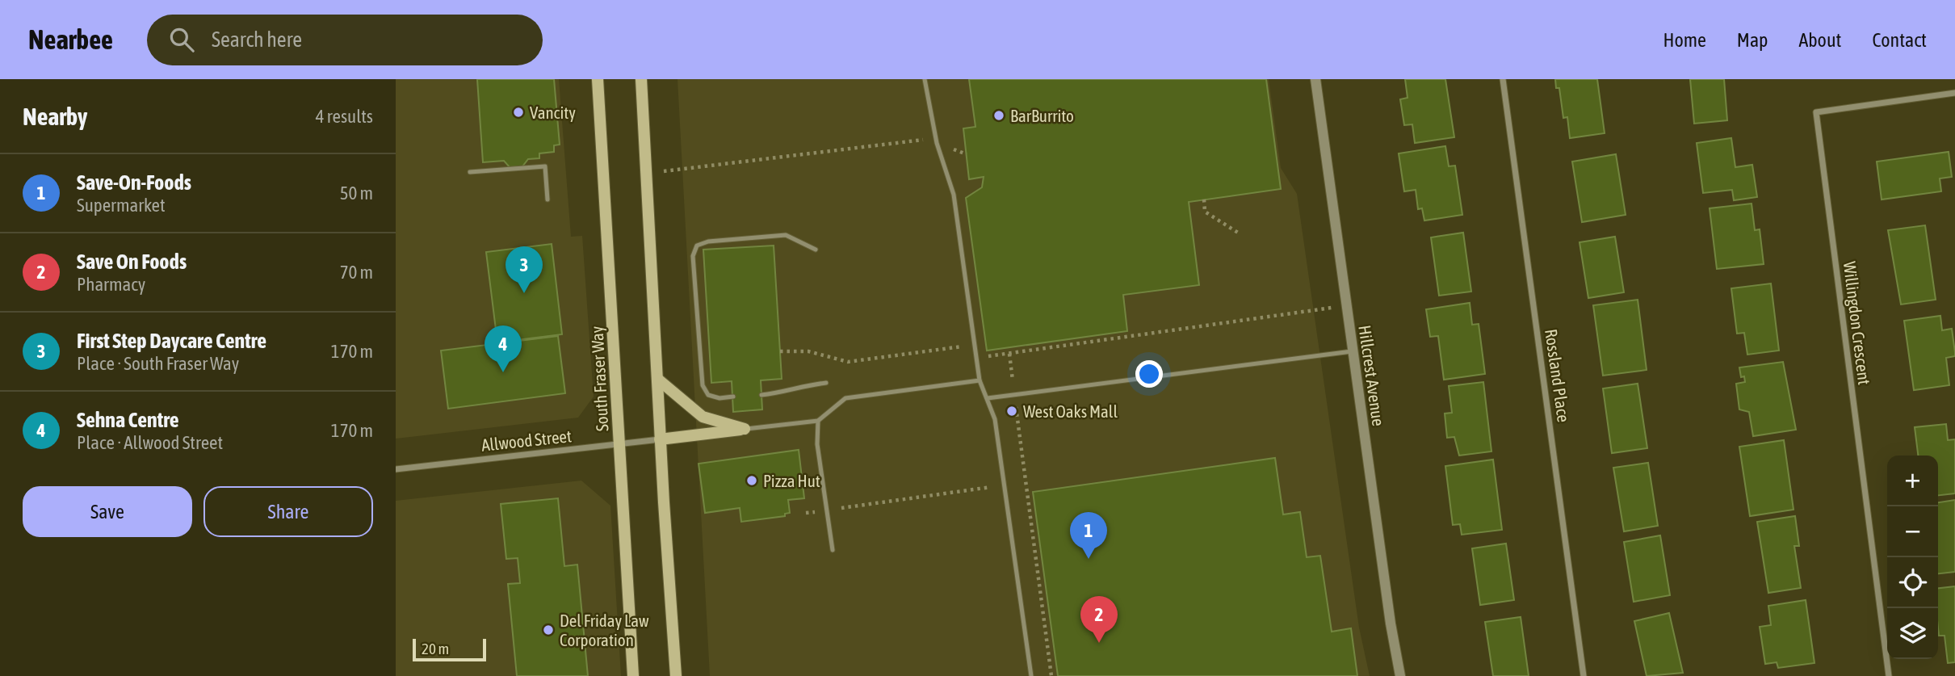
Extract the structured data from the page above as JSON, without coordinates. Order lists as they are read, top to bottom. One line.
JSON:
{"streets":{"main road":["South Fraser Way"],"street":["Willingdon Crescent","Hillcrest Avenue","Rossland Place","Allwood Street"]},"crossings":[["South Fraser Way","Allwood Street"]],"places":["Vancity","BarBurrito","West Oaks Mall","Pizza Hut","Del Friday Law Corporation"],"scale_bar":"20 m","page":{"header":"Nearbee","search":"Search here","nav":["Home","Map","About","Contact"],"heading":["Nearby","4 results"],"list":[{"mark":"1","name":"Save-On-Foods","note":"Supermarket","value":"50 m"},{"mark":"2","name":"Save On Foods","note":"Pharmacy","value":"70 m"},{"mark":"3","name":"First Step Daycare Centre","note":"Place · South Fraser Way","value":"170 m"},{"mark":"4","name":"Sehna Centre","note":"Place · Allwood Street","value":"170 m"}],"pins":["3","4","1","2"],"map_buttons":["+","−"],"buttons":["Save","Share"],"scale":"20 m"}}
